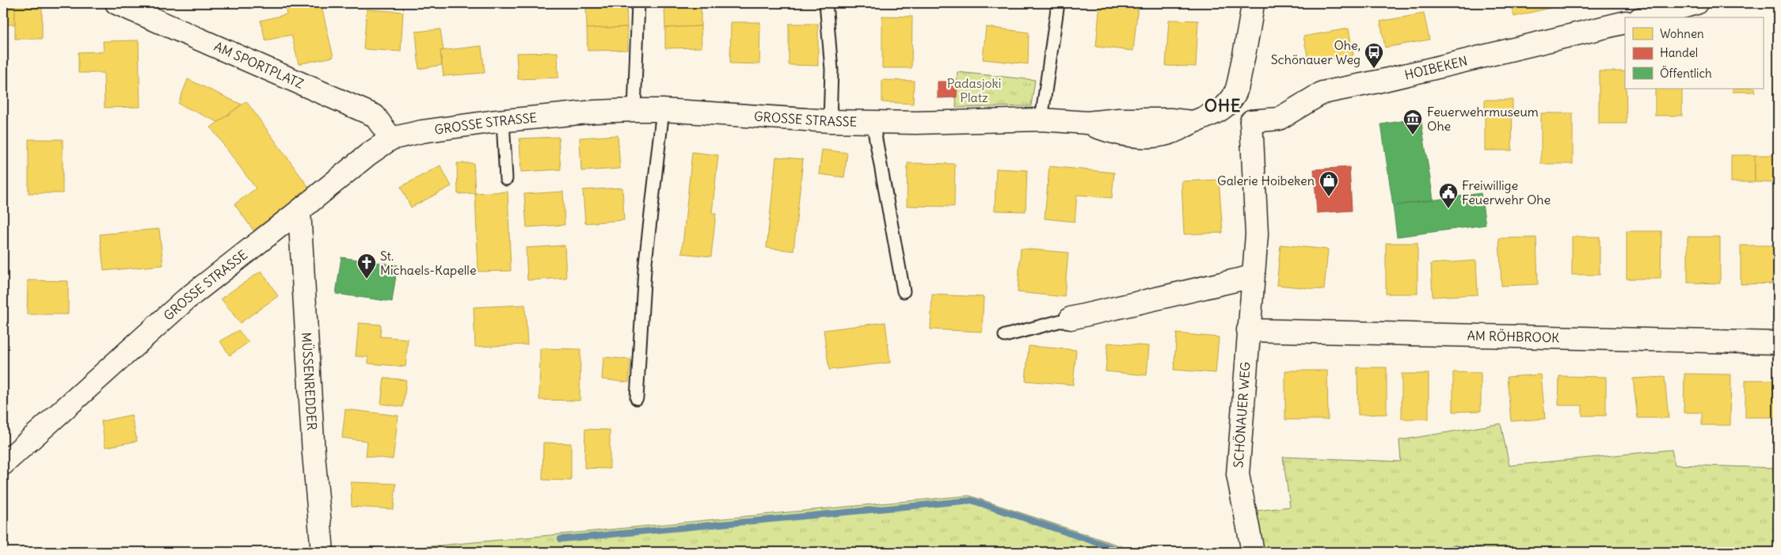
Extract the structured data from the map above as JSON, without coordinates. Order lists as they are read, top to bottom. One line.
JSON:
{"streets":{"street":["AM SPORTPLATZ","HOIBEKEN","GROSSE STRASSE","AM RÖHBROOK","MÜSSENREDDER","SCHÖNAUER WEG"]},"crossings":[["AM SPORTPLATZ","GROSSE STRASSE"],["HOIBEKEN","SCHÖNAUER WEG"],["GROSSE STRASSE","MÜSSENREDDER"],["AM RÖHBROOK","SCHÖNAUER WEG"]],"districts":["OHE"],"parks":["Padasjoki Platz"],"places":{"bus stop":["Ohe, Schönauer Weg"],"museum":["Feuerwehrmuseum Ohe"],"shop":["Galerie Hoibeken"],"public building":["Freiwillige Feuerwehr Ohe"],"church":["St. Michaels-Kapelle"]},"legend":["Wohnen","Handel","Öffentlich"]}
